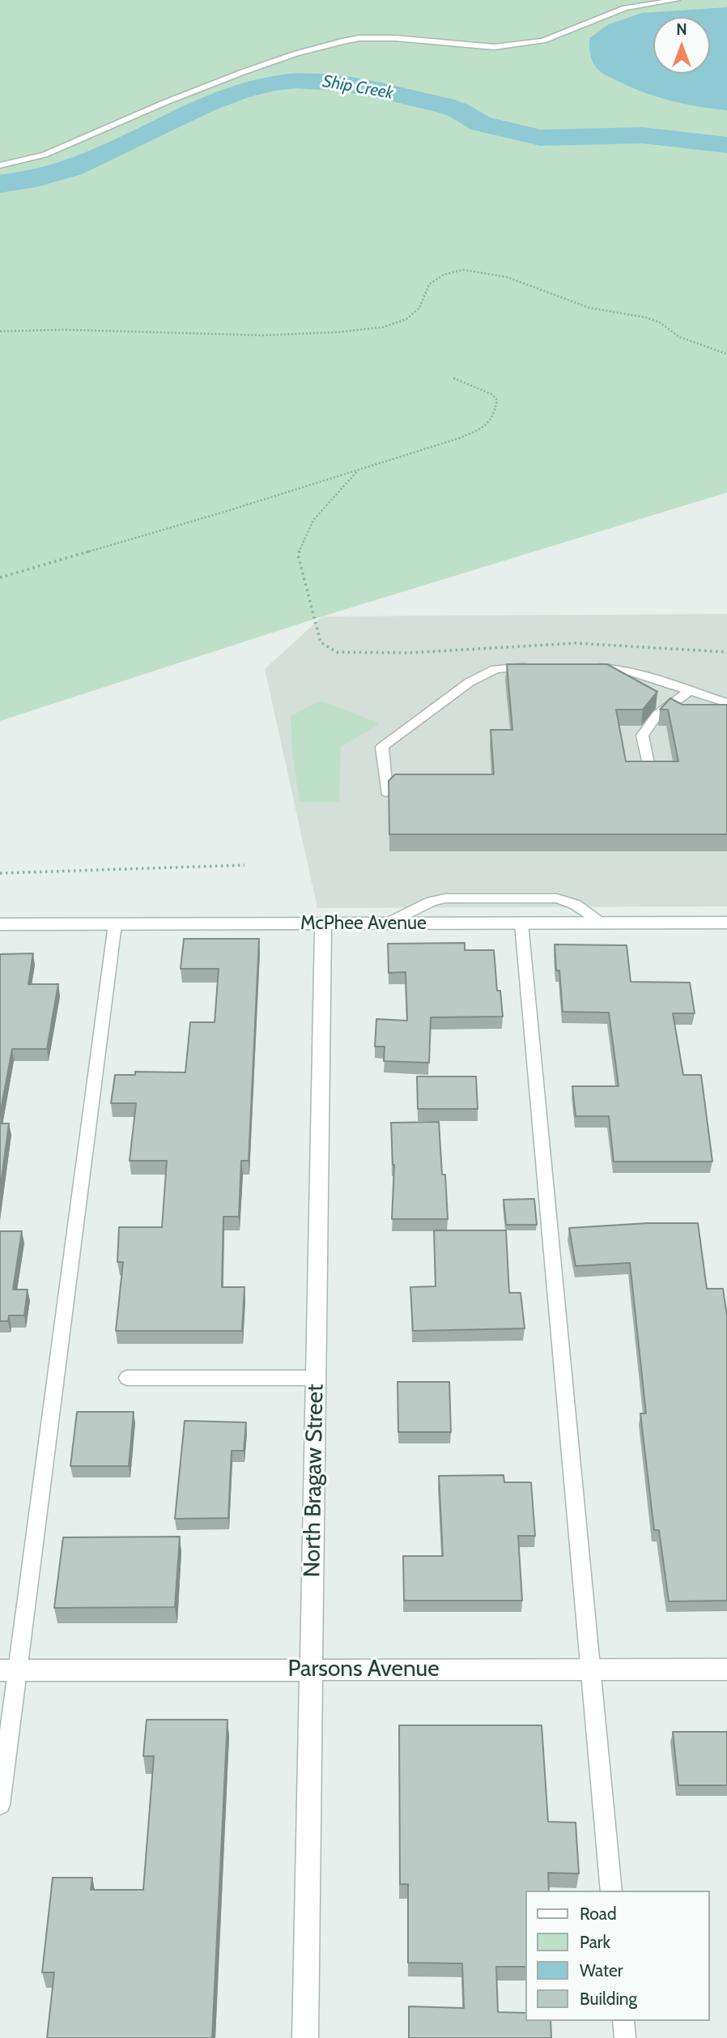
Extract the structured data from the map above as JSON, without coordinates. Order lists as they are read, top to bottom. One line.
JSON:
{"streets":{"street":["McPhee Avenue","North Bragaw Street","Parsons Avenue"]},"crossings":[["McPhee Avenue","North Bragaw Street"],["North Bragaw Street","Parsons Avenue"]],"water":["Ship Creek"],"legend":["Road","Park","Water","Building"],"north":"top"}
